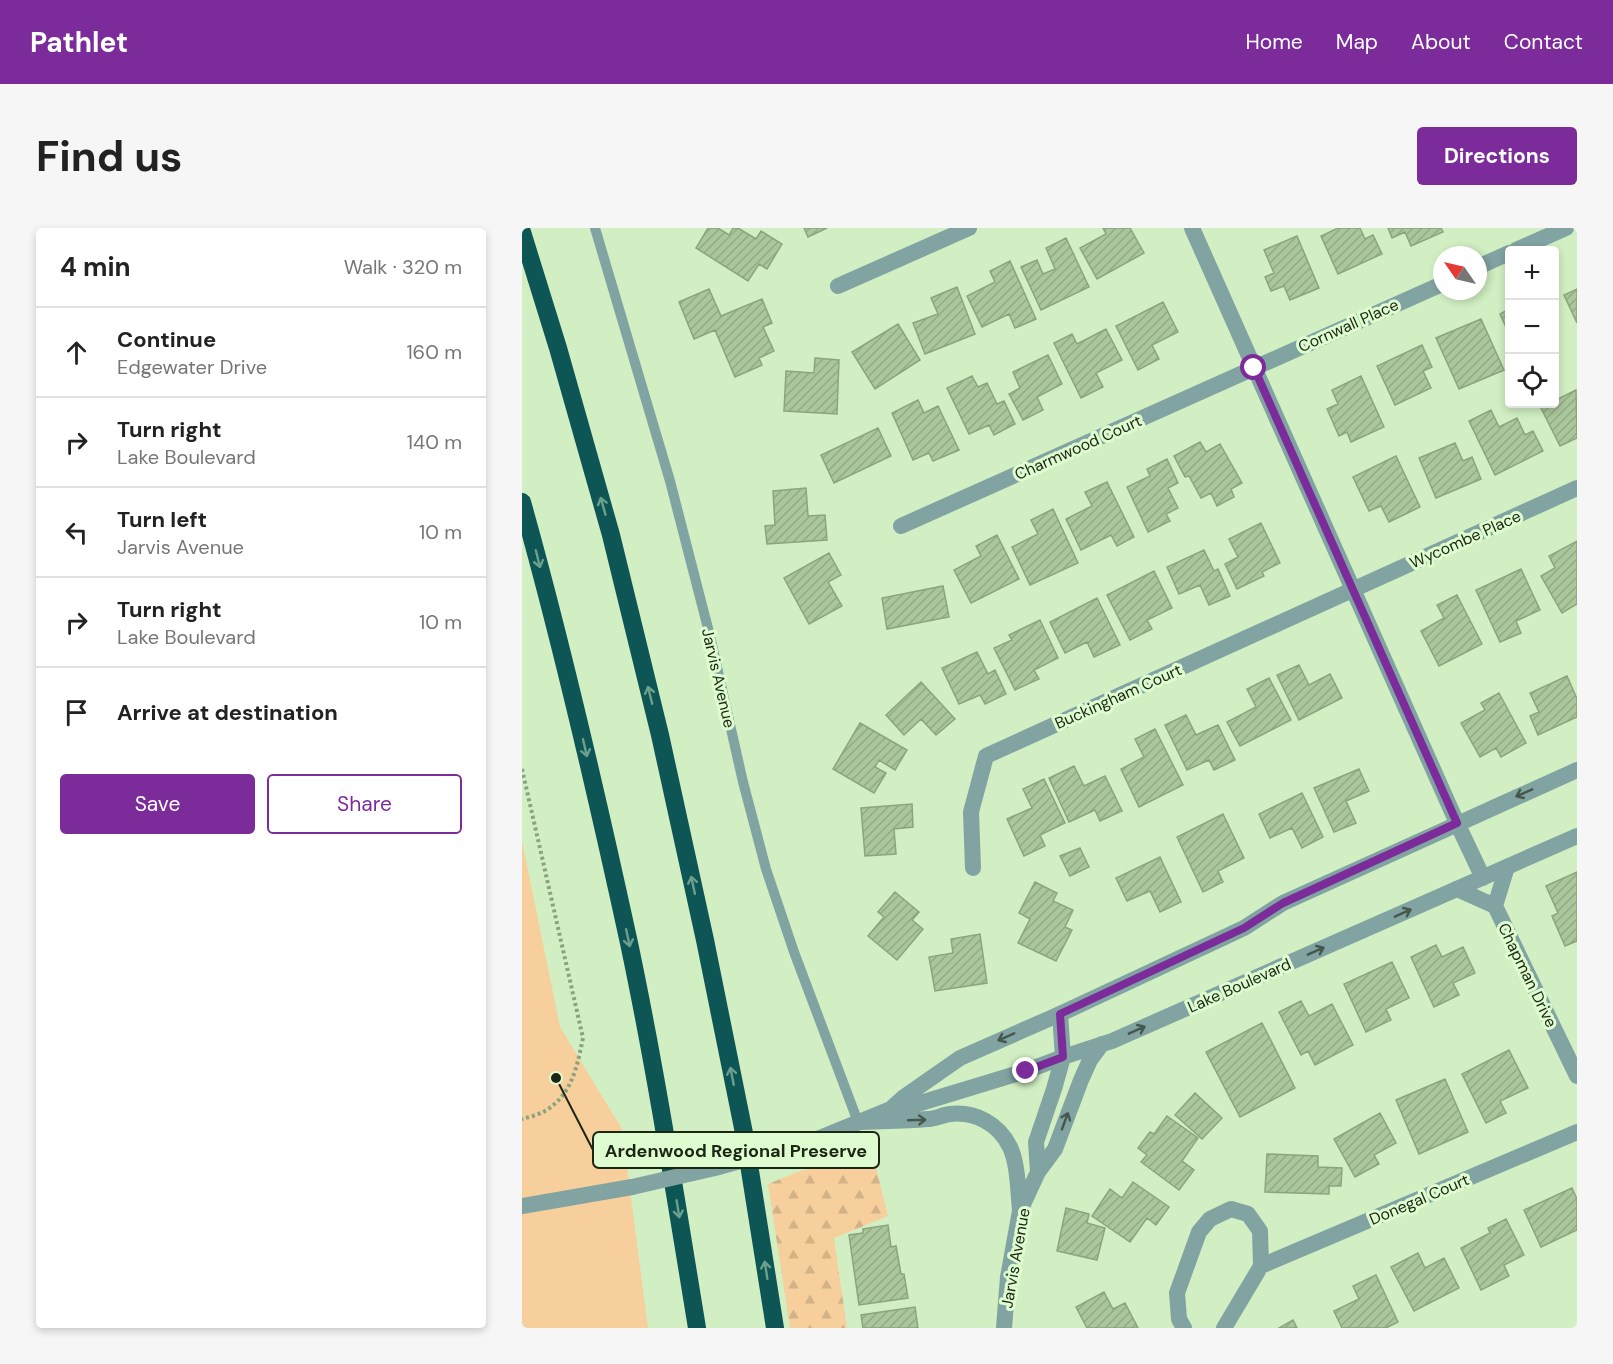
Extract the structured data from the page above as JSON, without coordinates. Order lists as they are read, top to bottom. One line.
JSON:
{"streets":{"street":["Cornwall Place","Charmwood Court","Wycombe Place","Jarvis Avenue","Buckingham Court","Chapman Drive","Lake Boulevard","Donegal Court"]},"crossings":[["Cornwall Place","Charmwood Court"],["Wycombe Place","Buckingham Court"],["Jarvis Avenue","Lake Boulevard"],["Chapman Drive","Lake Boulevard"]],"places":["Ardenwood Regional Preserve"],"north":"top left","page":{"header":"Pathlet","nav":["Home","Map","About","Contact"],"buttons":["Directions",["Save","Share"]],"title":"Find us","heading":["4 min","Walk · 320 m"],"map_buttons":["+","−"],"list":[["Continue","Edgewater Drive","160 m"],["Turn right","Lake Boulevard","140 m"],["Turn left","Jarvis Avenue","10 m"],["Turn right","Lake Boulevard","10 m"],"Arrive at destination"]}}
